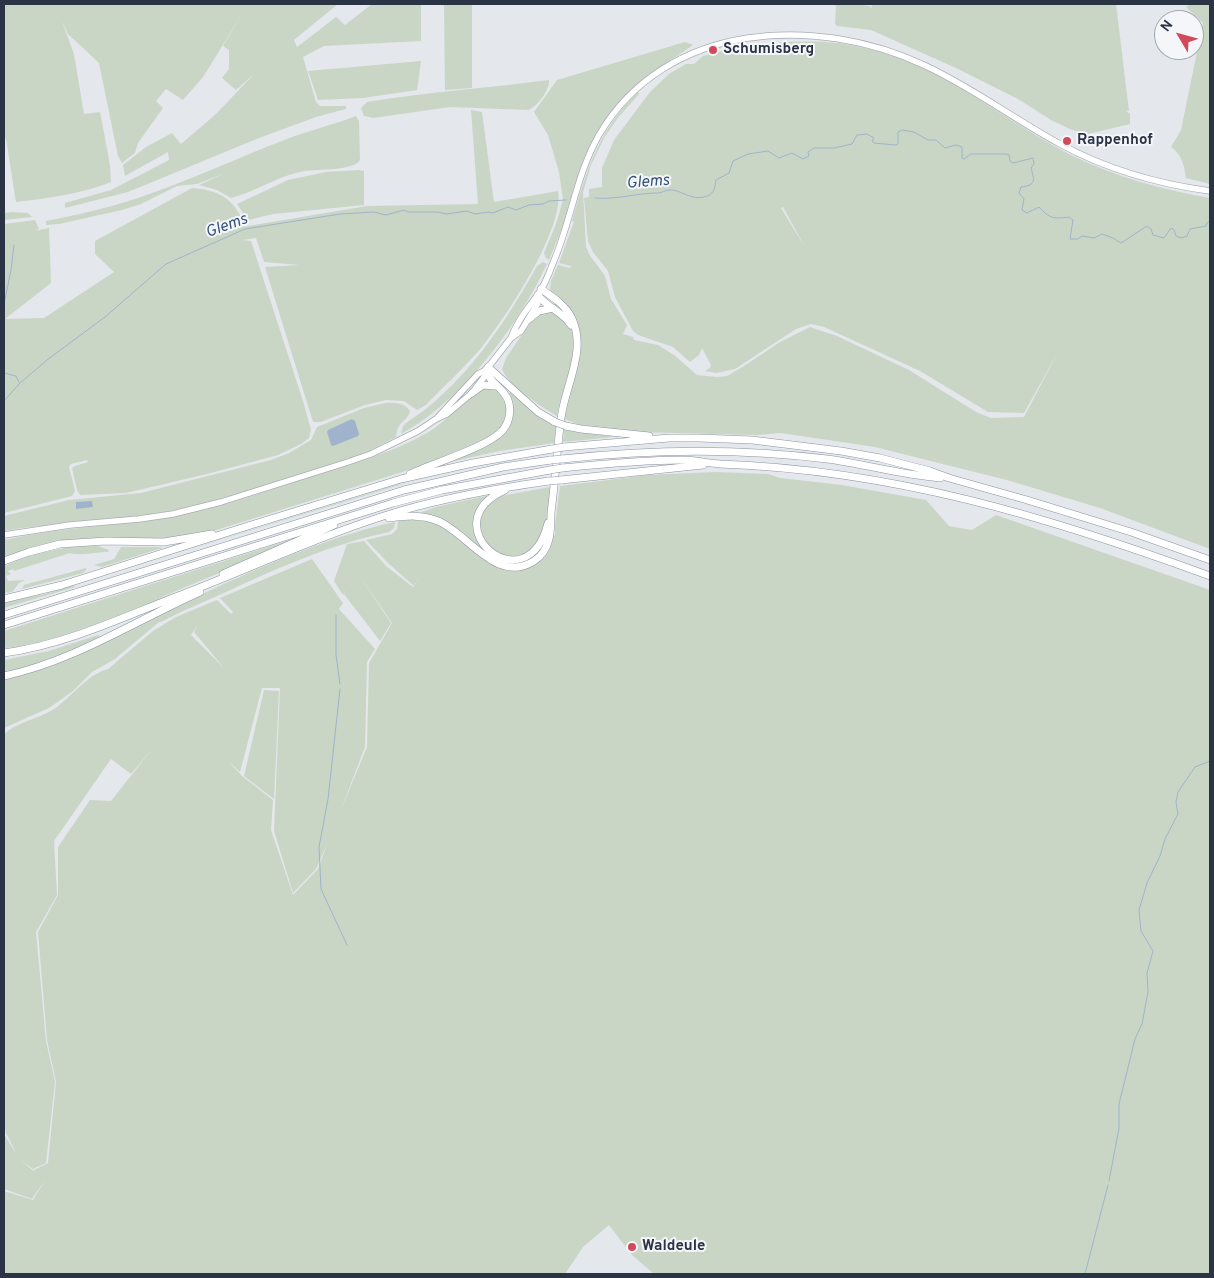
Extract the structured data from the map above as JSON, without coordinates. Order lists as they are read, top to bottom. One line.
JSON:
{"water":["Glems"],"places":["Schumisberg","Rappenhof","Waldeule"],"north":"top left"}
